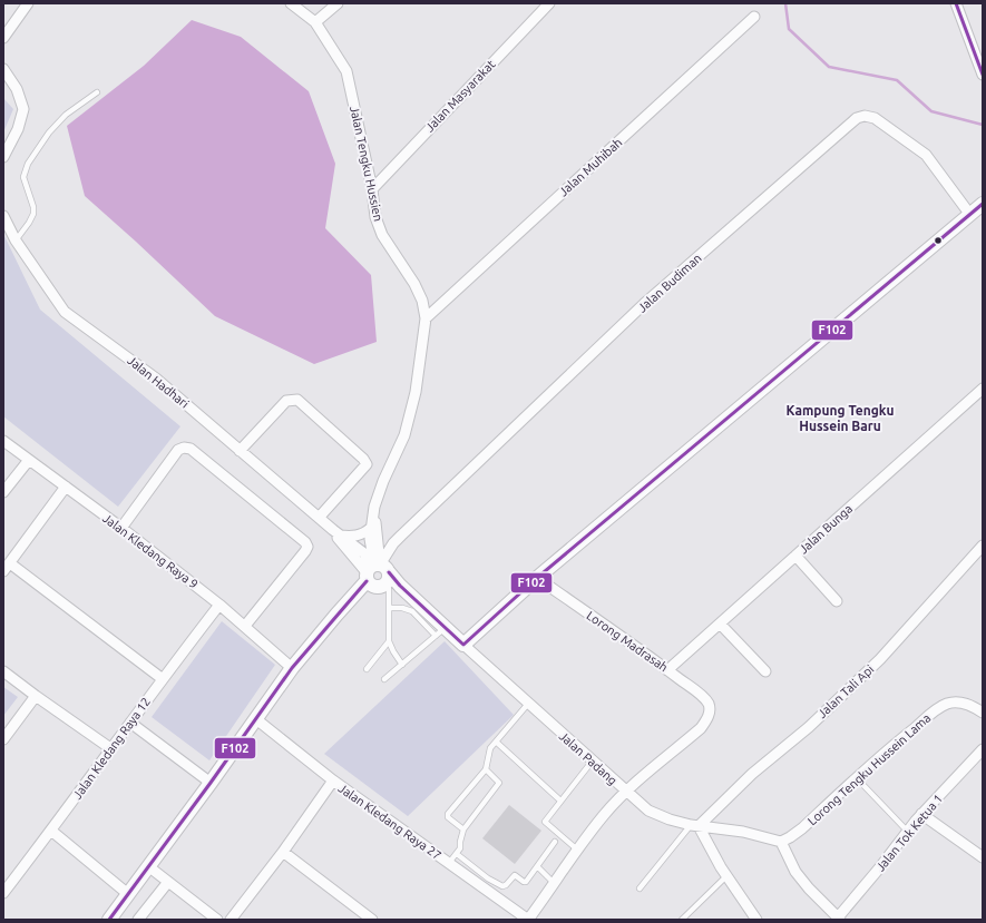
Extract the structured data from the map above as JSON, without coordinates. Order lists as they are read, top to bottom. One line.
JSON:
{"streets":{"street":["Jalan Masyarakat","Jalan Tengku Hussien","Jalan Muhibah","Jalan Budiman","Jalan Hadhari","Jalan Bunga","Jalan Kledang Raya 9","Lorong Madrasah","Jalan Tali Api","Jalan Kledang Raya 12","Jalan Padang","Lorong Tengku Hussein Lama","Jalan Kledang Raya 27","Jalan Tok Ketua 1"]},"crossings":[["Jalan Masyarakat","Jalan Tengku Hussien"],["Jalan Tengku Hussien","Jalan Muhibah"],["Jalan Budiman","Jalan Hadhari"],["Jalan Budiman","Jalan Padang"],["Jalan Hadhari","Jalan Padang"],["Jalan Bunga","Lorong Madrasah"],["Jalan Kledang Raya 9","Jalan Kledang Raya 12"],["Lorong Madrasah","Jalan Padang"],["Jalan Tali Api","Jalan Padang"],["Jalan Padang","Lorong Tengku Hussein Lama"]],"districts":["Kampung Tengku Hussein Baru"],"lines":["transit line F102"]}
